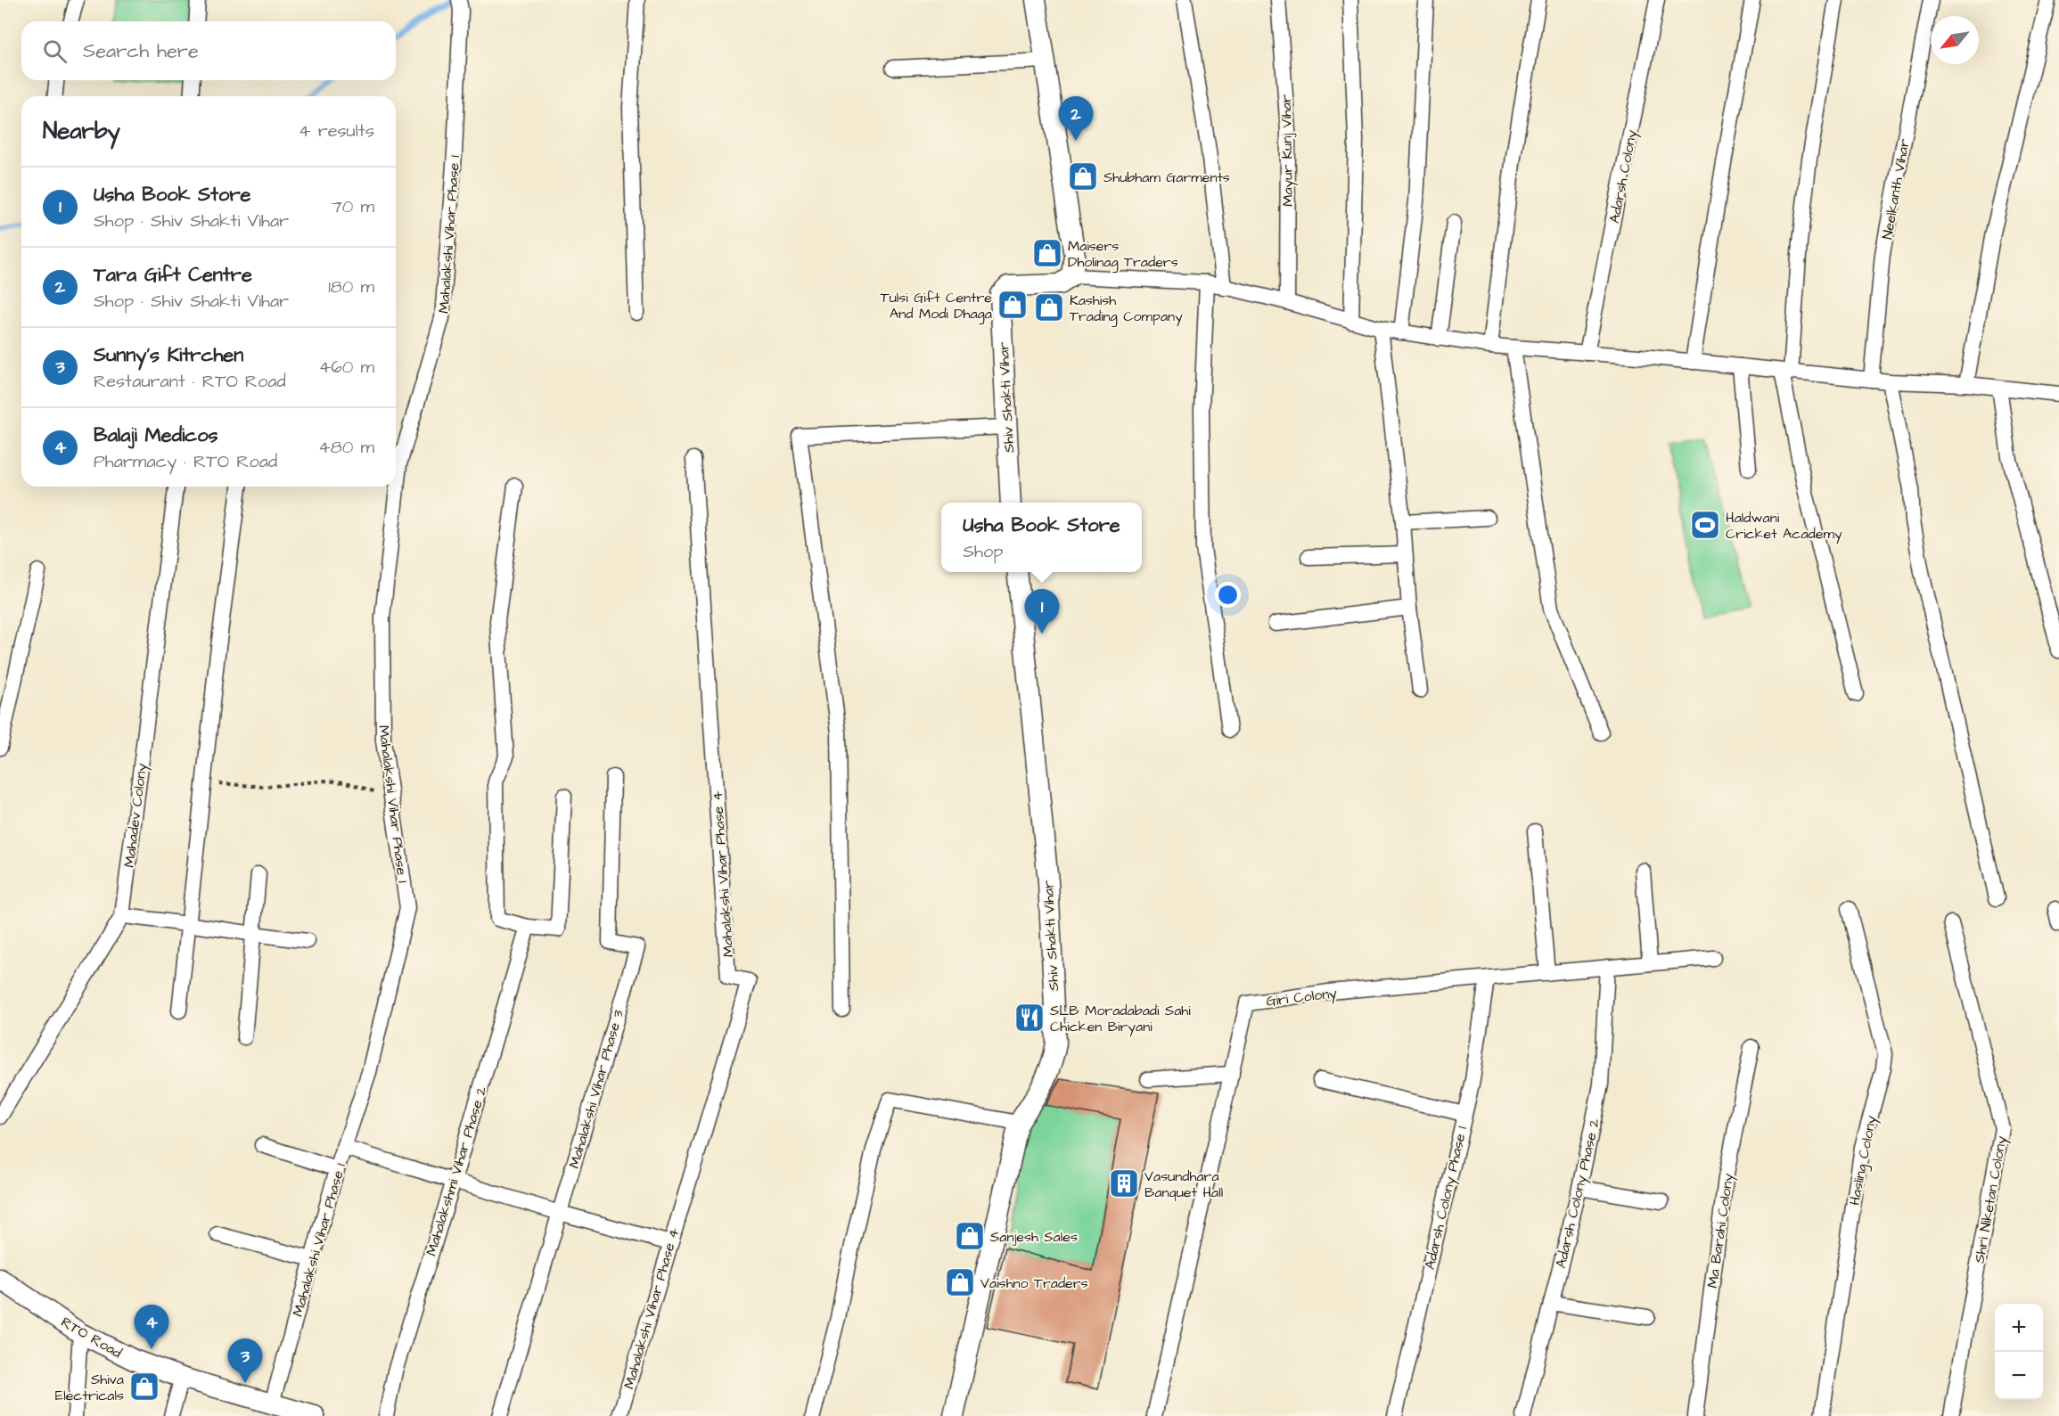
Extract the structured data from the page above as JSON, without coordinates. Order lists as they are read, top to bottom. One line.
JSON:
{"streets":{"street":["Mayur Kunj Vihar","Adarsh Colony","Neelkanth Vihar","Mahalakshi Vihar Phase 1","Shiv Shakti Vihar","Mahadev Colony","Mahalakshi Vihar Phase 4","Giri Colony","Mahalakshi Vihar Phase 3","Hasling Colony","Mahalakshmi Vihar Phase 2","Adarsh Colony Phase 2","Adarsh Colony Phase 1","Shri Niketan Colony","Ma Barahi Colony","RTO Road"]},"crossings":[["Mahalakshi Vihar Phase 1","RTO Road"],["Giri Colony","Adarsh Colony Phase 2"],["Giri Colony","Adarsh Colony Phase 1"]],"places":{"shop":["Shubham Garments","Maisers Dholinag Traders","Tulsi Gift Centre And Modi Dhaga","Kashish Trading Company","Sanjesh Sales","Vaishno Traders","Shiva Electricals"],"sports":["Haldwani Cricket Academy"],"restaurant":["SLB Moradabadi Sahi Chicken Biryani"],"building":["Vasundhara Banquet Hall"]},"north":"bottom left","page":{"search":"Search here","pins":["2","1","4","3"],"heading":["Nearby","4 results"],"list":[{"mark":"1","name":"Usha Book Store","note":"Shop · Shiv Shakti Vihar","value":"70 m"},{"mark":"2","name":"Tara Gift Centre","note":"Shop · Shiv Shakti Vihar","value":"180 m"},{"mark":"3","name":"Sunny's Kitrchen","note":"Restaurant · RTO Road","value":"460 m"},{"mark":"4","name":"Balaji Medicos","note":"Pharmacy · RTO Road","value":"480 m"}],"popup":["Usha Book Store","Shop"],"map_buttons":["+","−"]}}
